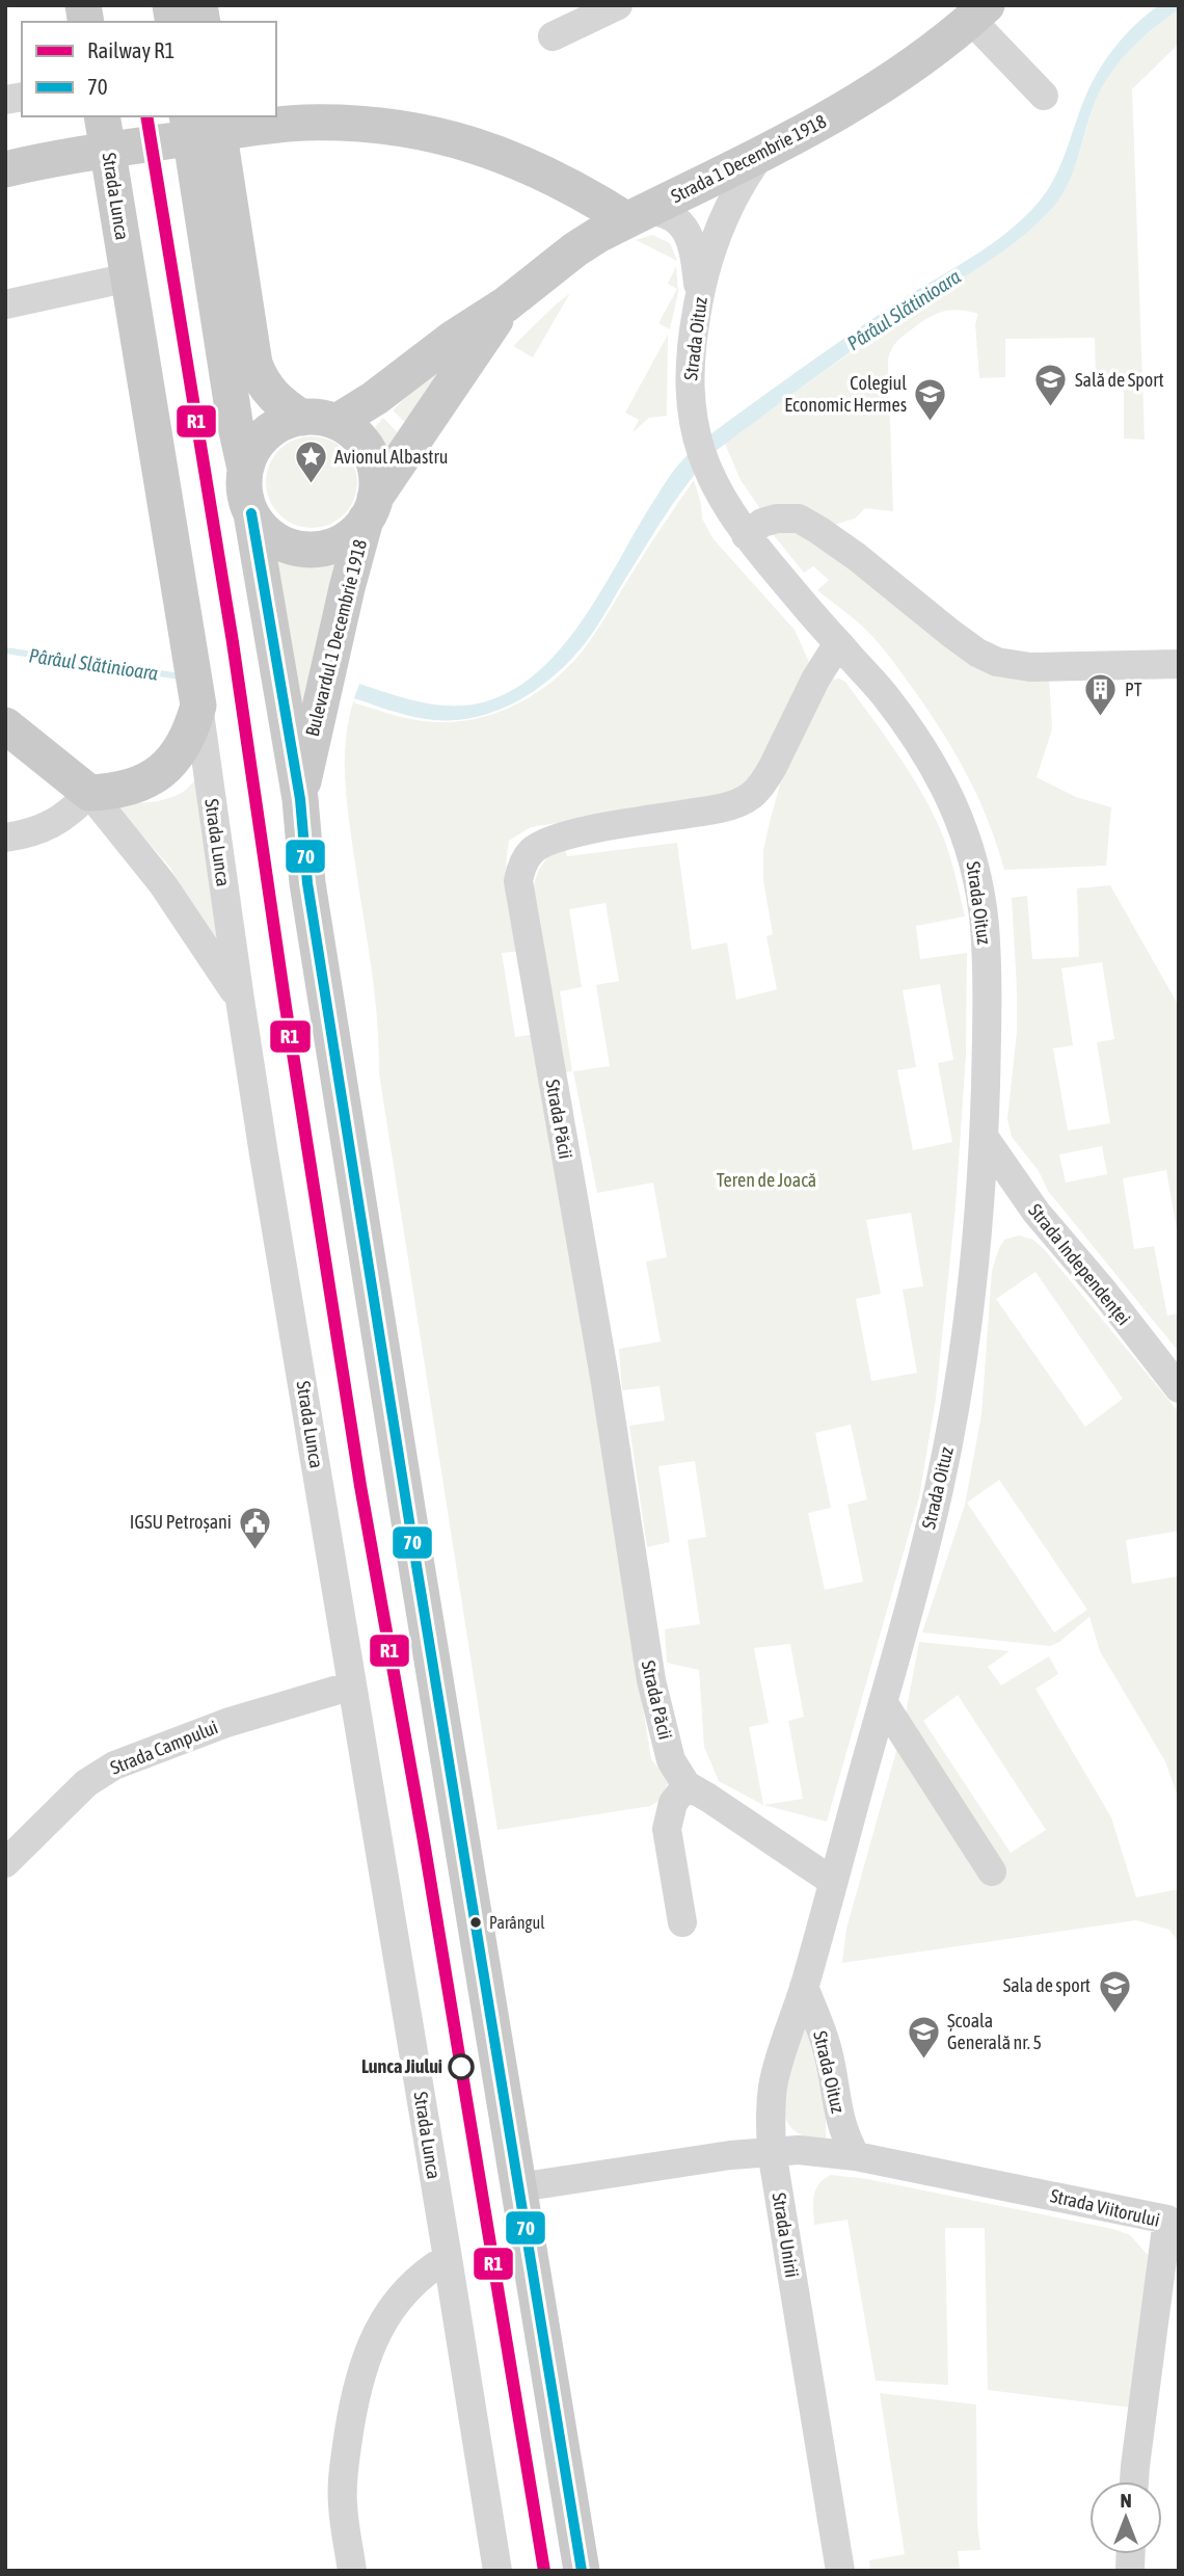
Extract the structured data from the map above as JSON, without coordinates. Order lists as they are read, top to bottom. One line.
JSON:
{"streets":{"main road":["Strada 1 Decembrie 1918","Strada Lunca","Bulevardul 1 Decembrie 1918"],"street":["Strada Oituz","Strada Păcii","Strada Independenței","Strada Campului","Strada Viitorului","Strada Unirii"]},"crossings":[["Strada 1 Decembrie 1918","Strada Oituz"],["Strada 1 Decembrie 1918","Bulevardul 1 Decembrie 1918"],["Strada Lunca","Strada Campului"],["Strada Oituz","Strada Păcii"],["Strada Oituz","Strada Independenței"],["Strada Oituz","Strada Viitorului"],["Strada Oituz","Strada Unirii"],["Strada Viitorului","Strada Unirii"]],"water":["Pârâul Slătinioara"],"parks":["Teren de Joacă"],"places":{"school or university":["Sală de Sport","Colegiul Economic Hermes","Sala de sport","Școala Generală nr. 5"],"place":["Avionul Albastru"],"building":["PT"],"public building":["IGSU Petroșani"],"other":["Parângul","Lunca Jiului"]},"lines":["rail line R1","transit line 70"],"legend":["Railway R1","70"],"north":"top"}
